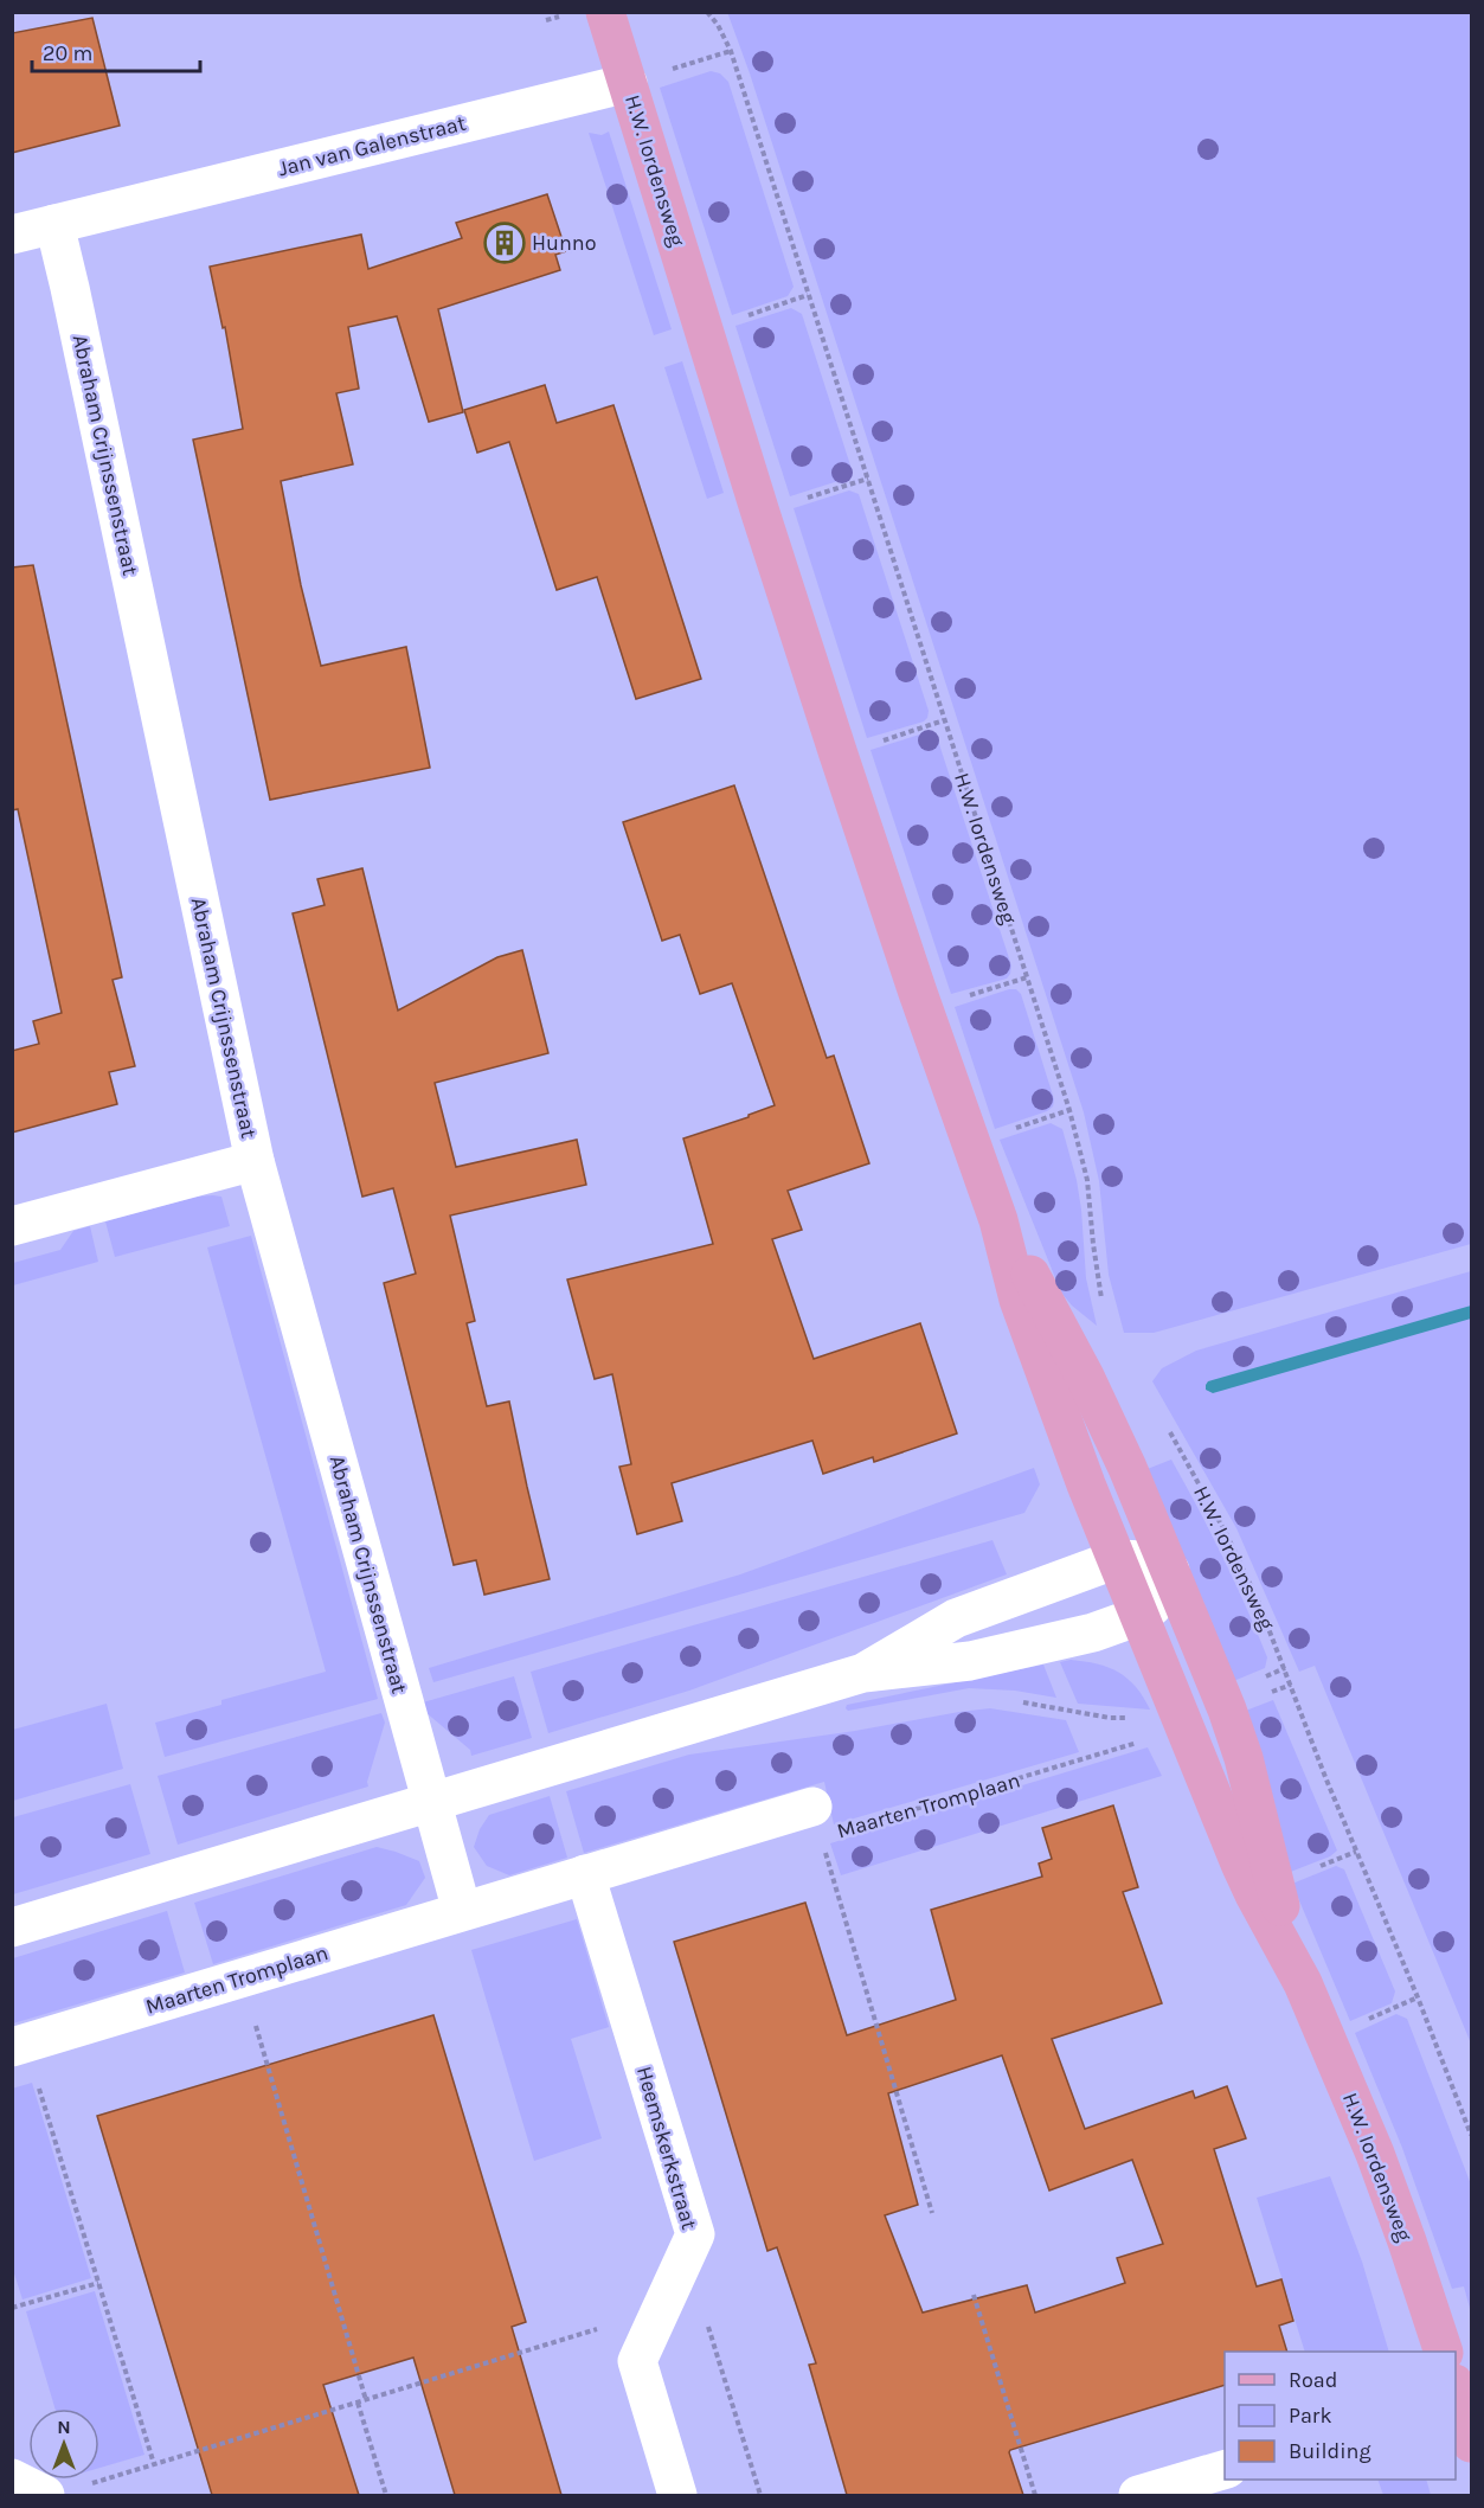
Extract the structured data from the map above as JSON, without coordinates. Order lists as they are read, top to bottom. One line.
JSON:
{"streets":{"main road":["H.W. Iordensweg"],"street":["Jan van Galenstraat","Abraham Crijnssenstraat","Maarten Tromplaan","Heemskerkstraat"]},"crossings":[["Jan van Galenstraat","H.W. Iordensweg"],["Jan van Galenstraat","Abraham Crijnssenstraat"],["H.W. Iordensweg","Maarten Tromplaan"],["Maarten Tromplaan","Heemskerkstraat"]],"places":{"building":["Hunno"]},"legend":["Road","Park","Building"],"scale_bar":"20 m","north":"top"}
